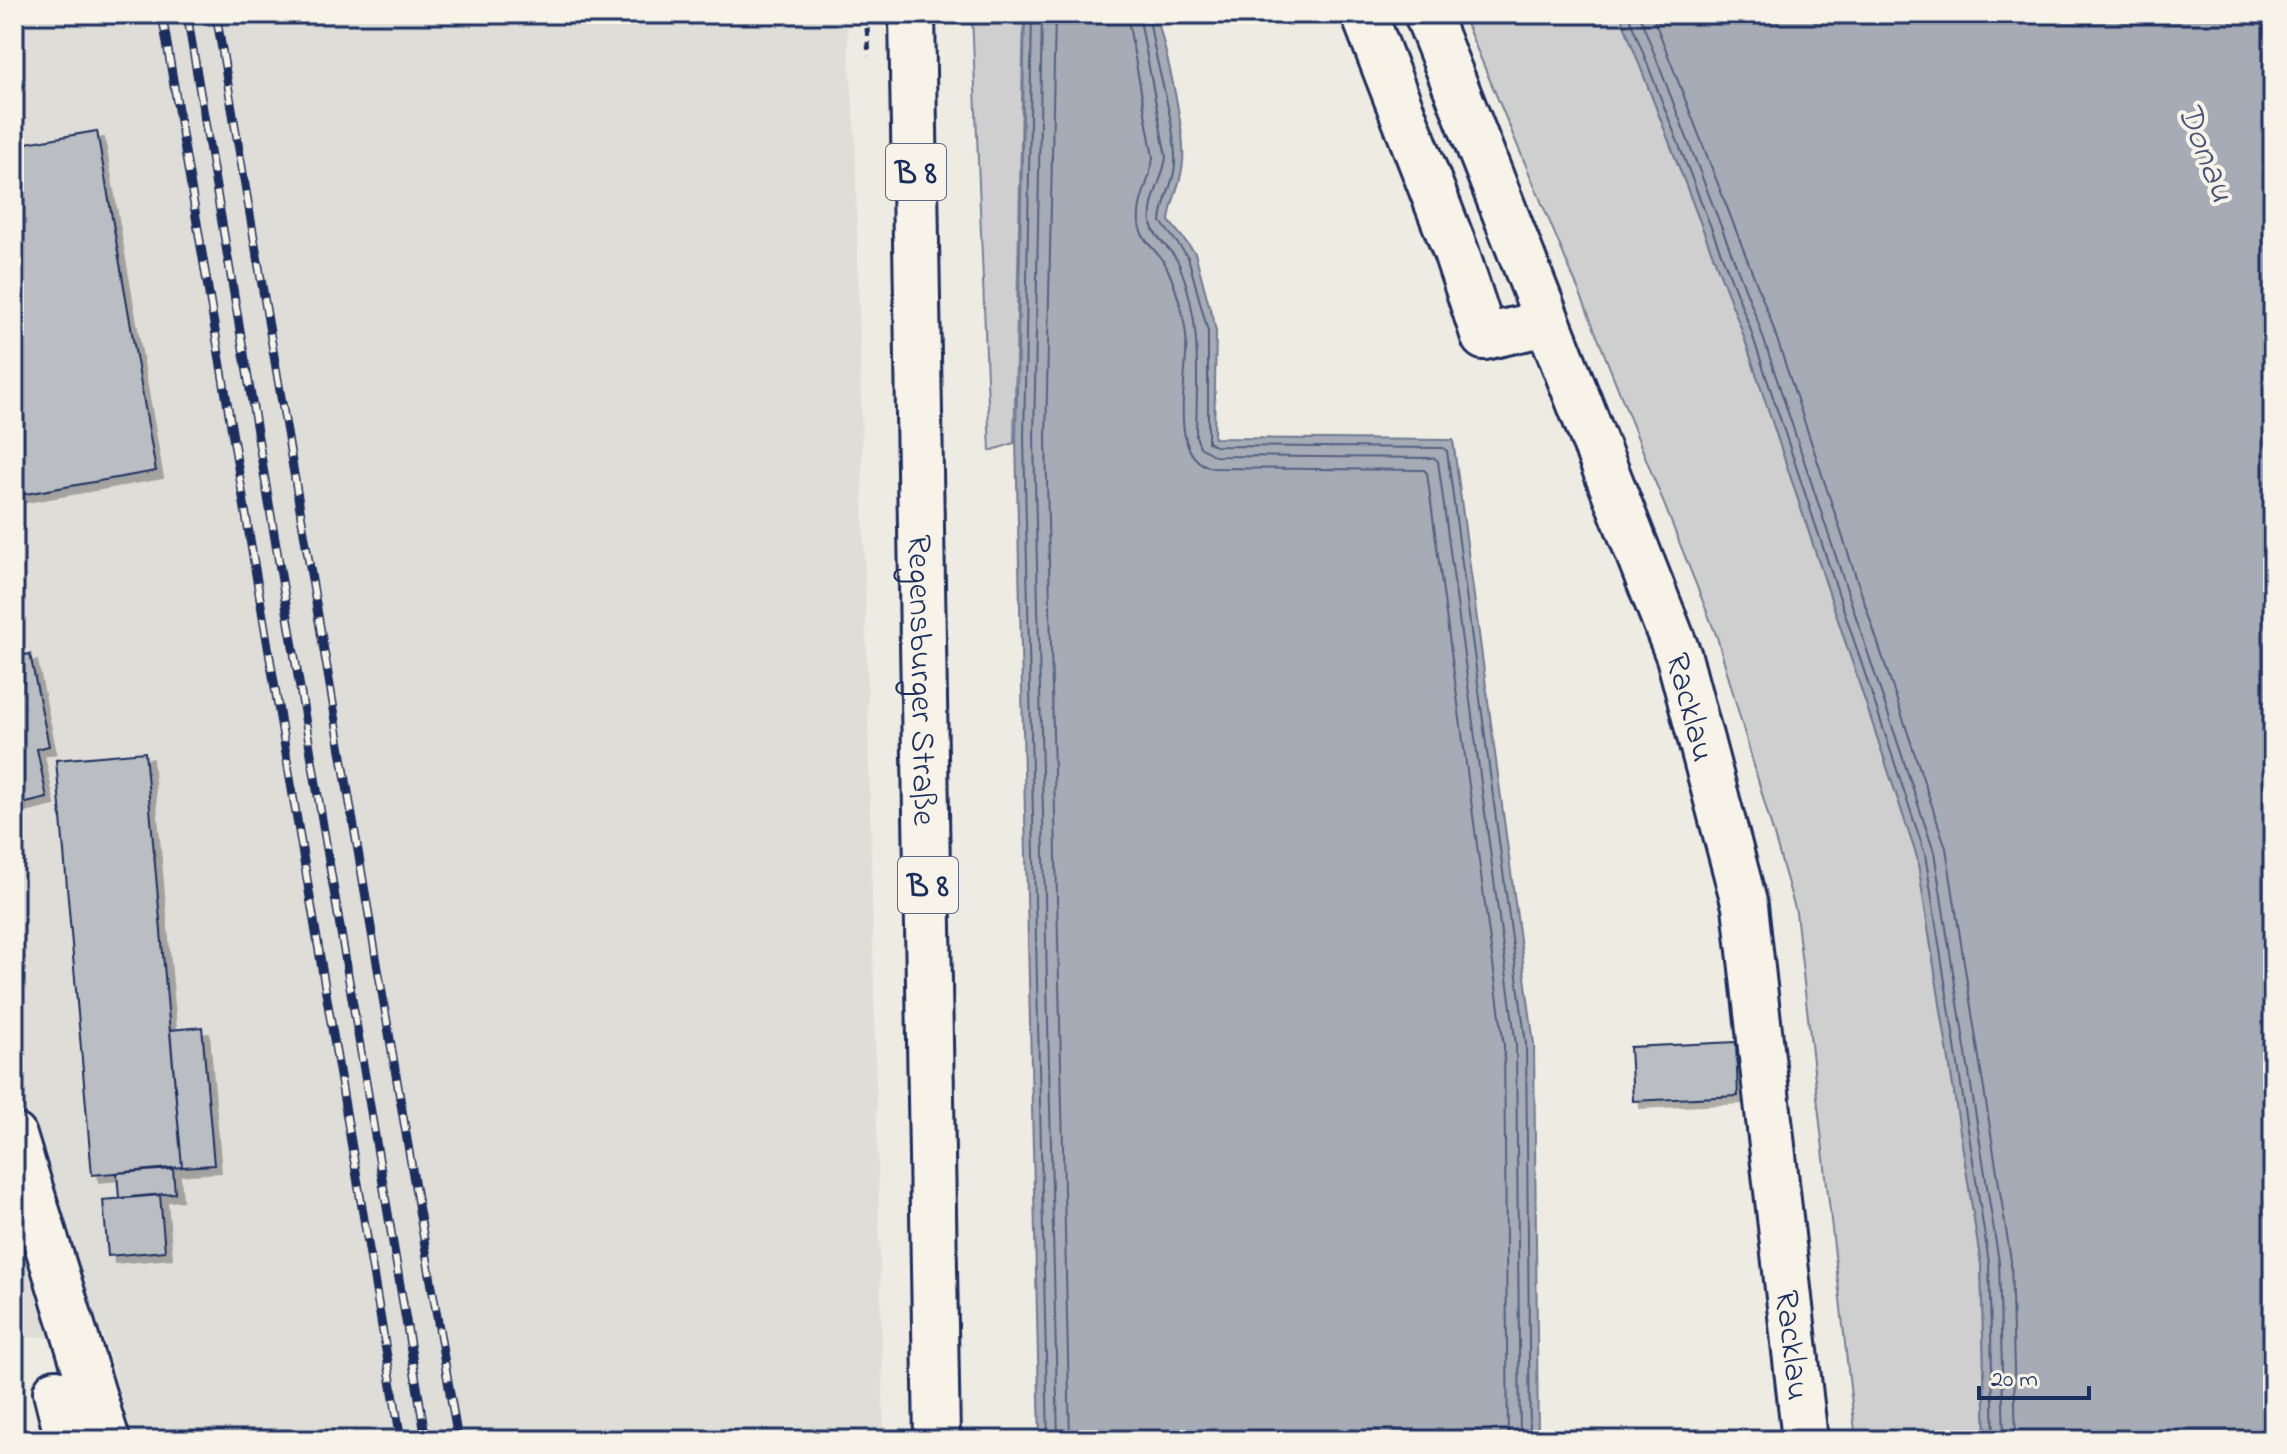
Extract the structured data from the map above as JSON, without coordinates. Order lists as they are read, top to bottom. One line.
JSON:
{"streets":{"street":["B 8","Regensburger Straße","Racklau"]},"water":["Donau"],"scale_bar":"20 m"}
